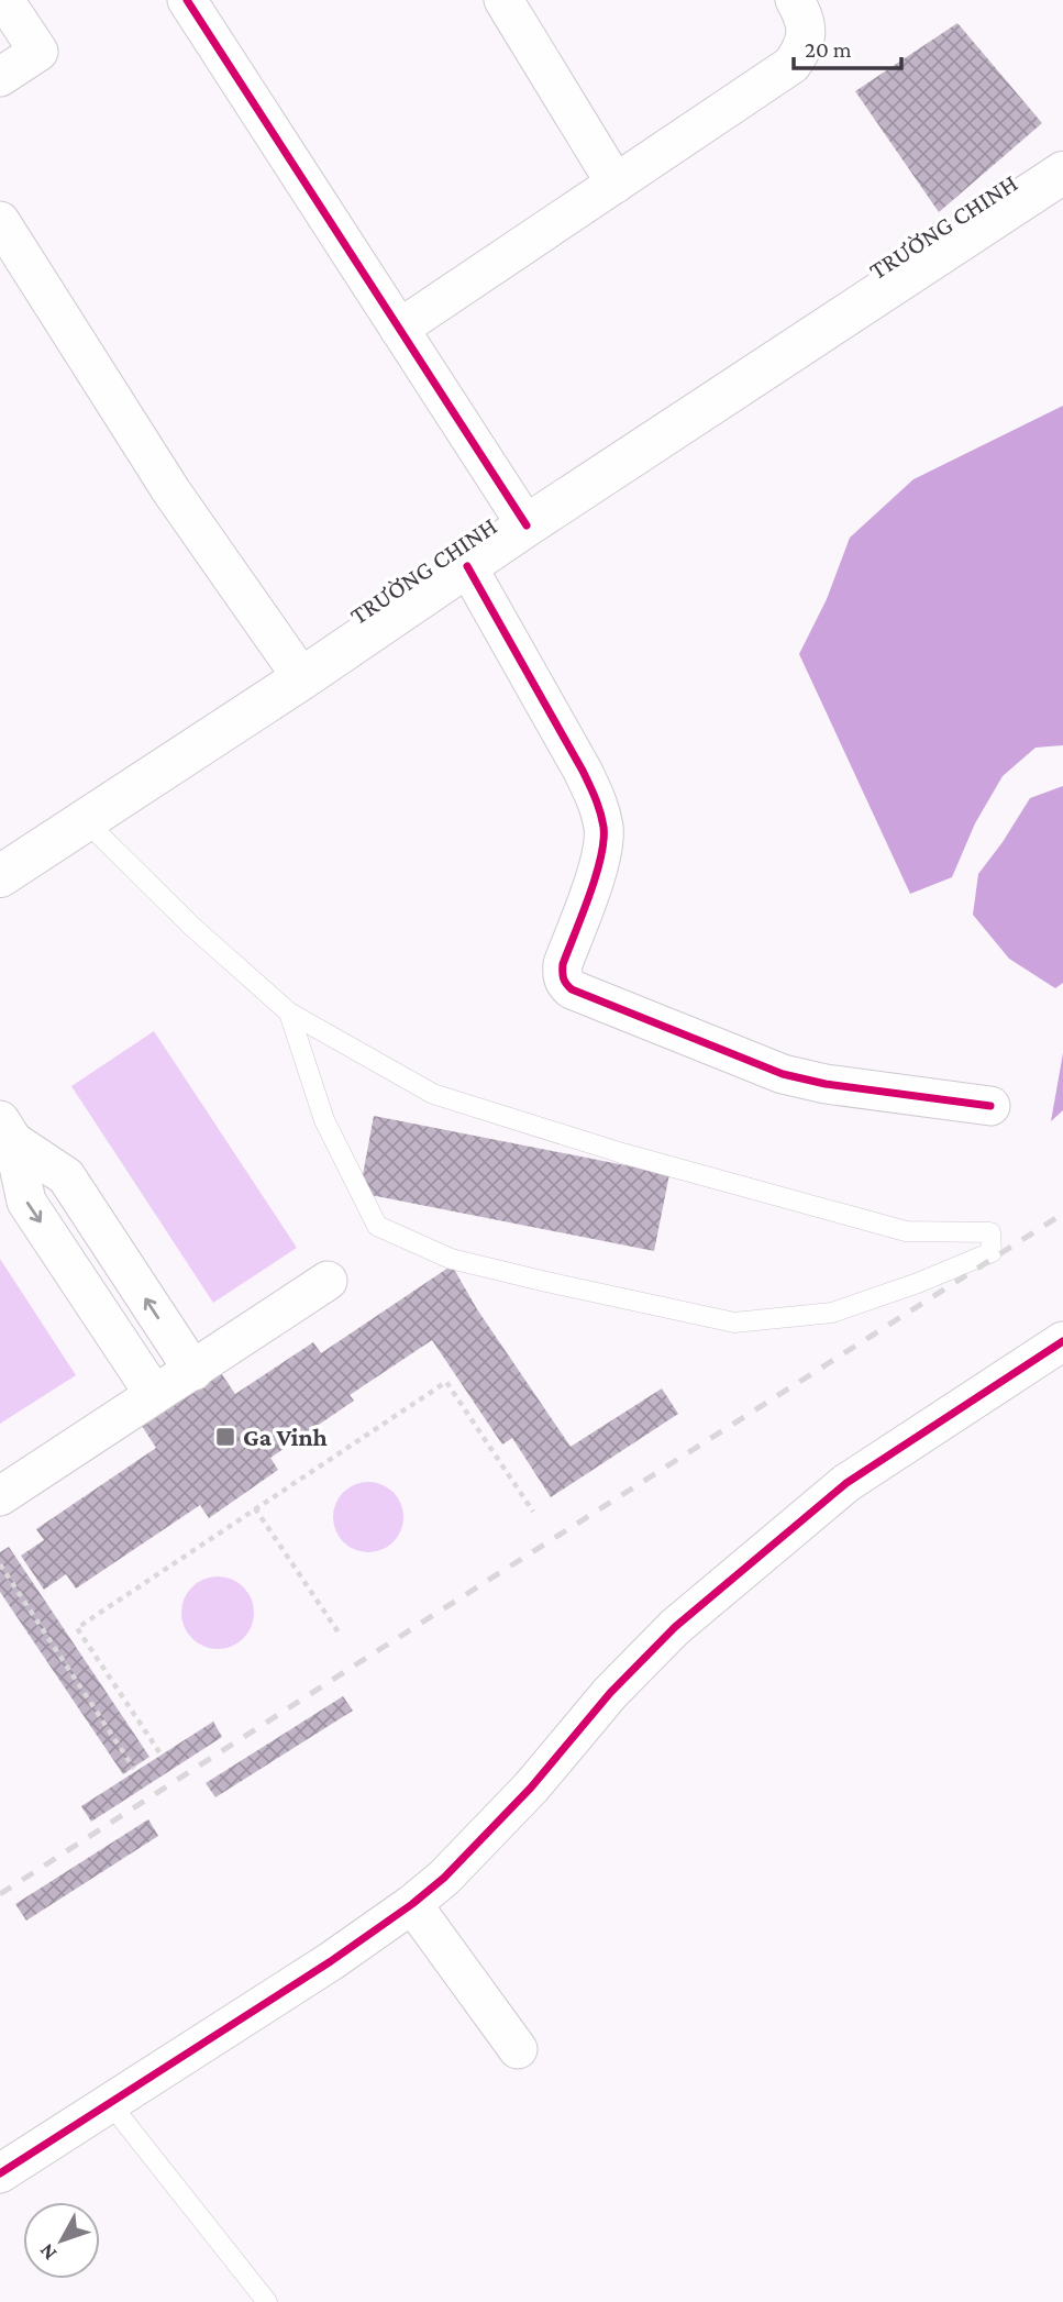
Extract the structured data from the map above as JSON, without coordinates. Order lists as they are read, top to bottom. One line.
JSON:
{"streets":{"main road":["TRƯỜNG CHINH"]},"places":{"transit":["Ga Vinh"]},"scale_bar":"20 m","north":"bottom left"}
